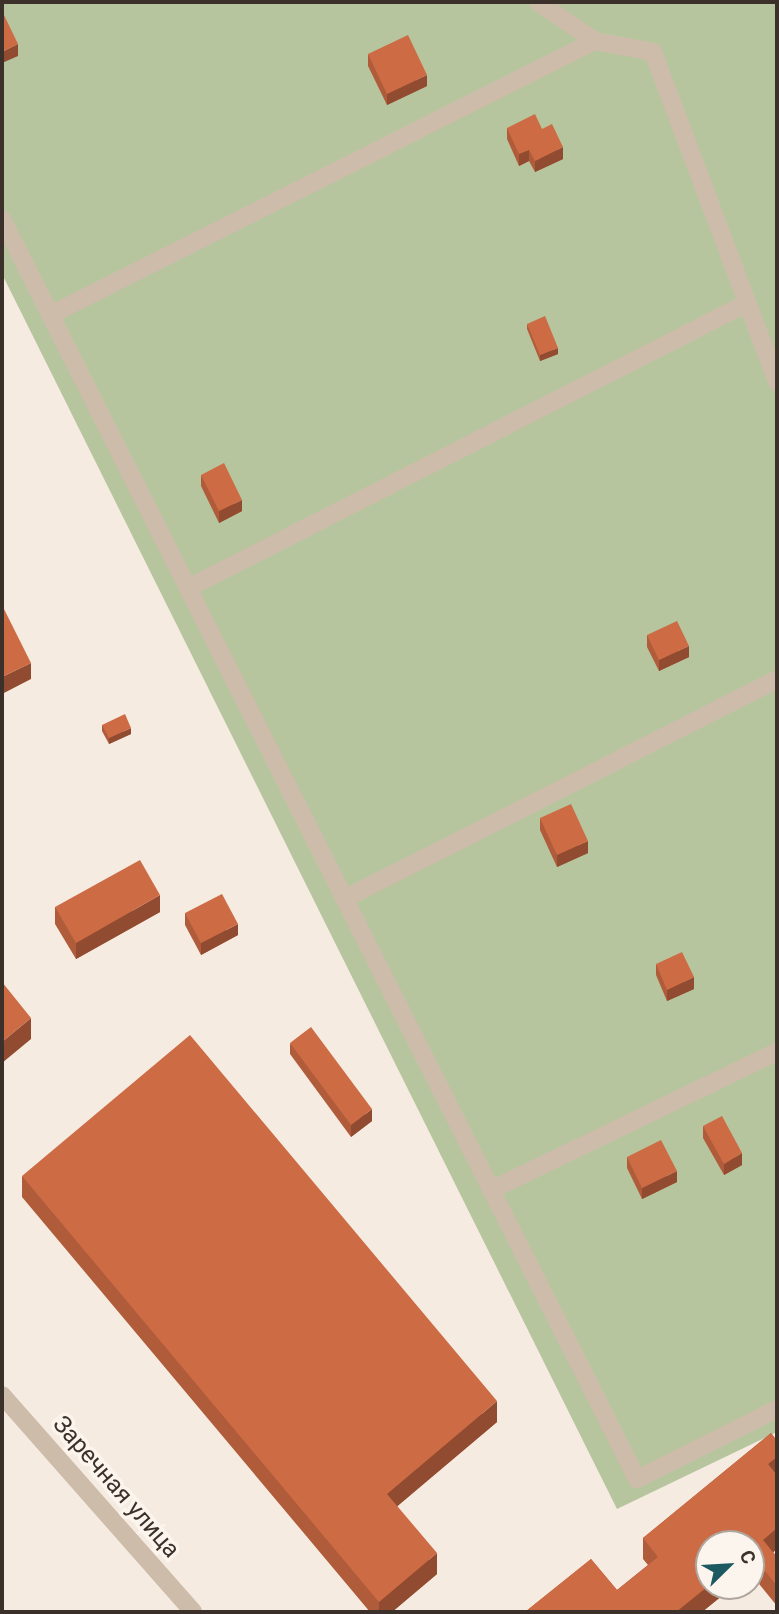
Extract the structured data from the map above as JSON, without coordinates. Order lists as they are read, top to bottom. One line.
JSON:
{"streets":{"street":["Заречная улица"]},"north":"top right"}
